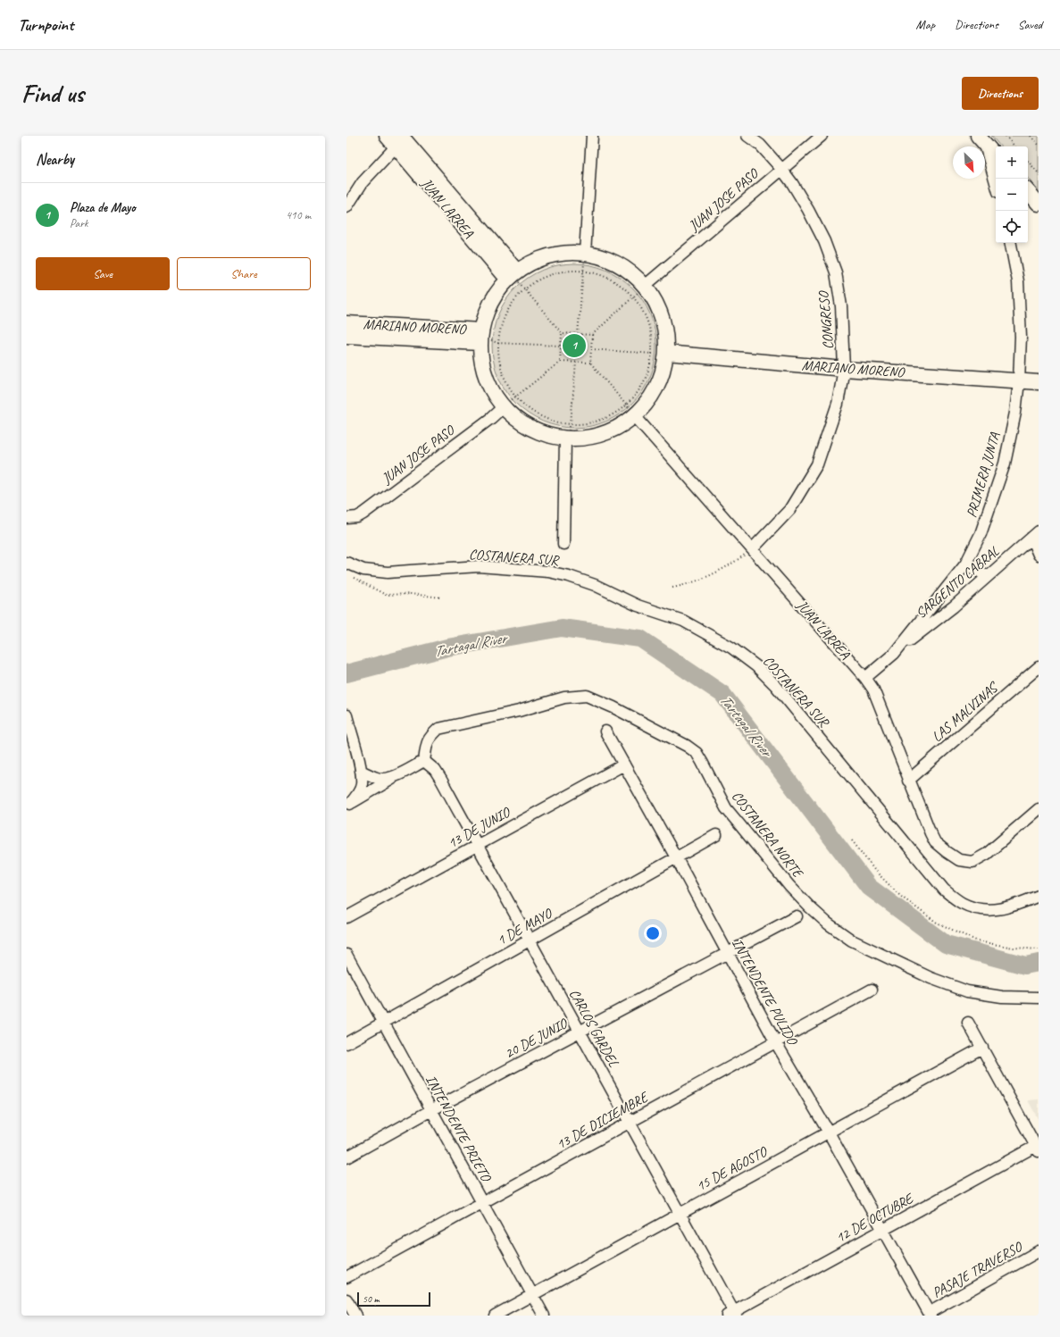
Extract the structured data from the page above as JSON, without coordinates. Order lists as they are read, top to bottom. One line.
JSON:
{"streets":{"main road":["JUAN LARREA","MARIANO MORENO"],"street":["JUAN JOSE PASO","CONGRESO","PRIMERA JUNTA","COSTANERA SUR","SARGENTO CABRAL","LAS MALVINAS","13 DE JUNIO","COSTANERA NORTE","1 DE MAYO","INTENDENTE PULIDO","CARLOS GARDEL","20 DE JUNIO","13 DE DICIEMBRE","INTENDENTE PRIETO","15 DE AGOSTO","12 DE OCTUBRE","PASAJE TRAVERSO"]},"crossings":[["JUAN JOSE PASO","CONGRESO"],["JUAN LARREA","CONGRESO"],["JUAN LARREA","PRIMERA JUNTA"],["JUAN LARREA","LAS MALVINAS"],["CONGRESO","MARIANO MORENO"],["MARIANO MORENO","PRIMERA JUNTA"],["PRIMERA JUNTA","SARGENTO CABRAL"],["13 DE JUNIO","INTENDENTE PULIDO"],["13 DE JUNIO","CARLOS GARDEL"],["COSTANERA NORTE","CARLOS GARDEL"],["1 DE MAYO","INTENDENTE PULIDO"],["1 DE MAYO","CARLOS GARDEL"],["1 DE MAYO","INTENDENTE PRIETO"],["INTENDENTE PULIDO","20 DE JUNIO"],["INTENDENTE PULIDO","13 DE DICIEMBRE"],["INTENDENTE PULIDO","15 DE AGOSTO"],["INTENDENTE PULIDO","12 DE OCTUBRE"],["INTENDENTE PULIDO","PASAJE TRAVERSO"],["CARLOS GARDEL","20 DE JUNIO"],["CARLOS GARDEL","13 DE DICIEMBRE"],["CARLOS GARDEL","15 DE AGOSTO"],["CARLOS GARDEL","12 DE OCTUBRE"],["20 DE JUNIO","INTENDENTE PRIETO"],["13 DE DICIEMBRE","INTENDENTE PRIETO"],["INTENDENTE PRIETO","15 DE AGOSTO"]],"water":["Tartagal River"],"scale_bar":"50 m","north":"bottom right","page":{"header":"Turnpoint","nav":["Map","Directions","Saved"],"buttons":["Directions",["Save","Share"]],"title":"Find us","heading":"Nearby","map_buttons":["+","−"],"list":[{"mark":"1","name":"Plaza de Mayo","note":"Park","value":"410 m"}],"pins":"1","scale":"50 m"}}
